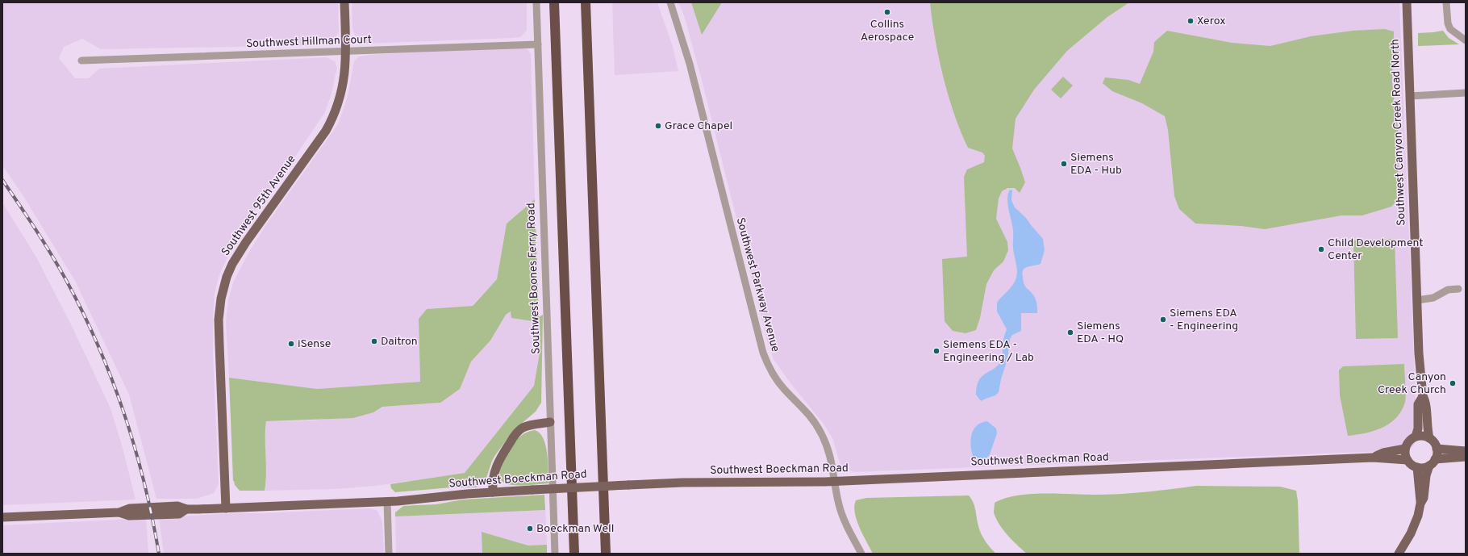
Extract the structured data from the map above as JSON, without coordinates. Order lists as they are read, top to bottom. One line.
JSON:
{"streets":{"main road":["Southwest Canyon Creek Road North","Southwest 95th Avenue","Southwest Boeckman Road"],"street":["Southwest Hillman Court","Southwest Boones Ferry Road","Southwest Parkway Avenue"]},"crossings":[["Southwest Hillman Court","Southwest 95th Avenue"],["Southwest Hillman Court","Southwest Boones Ferry Road"],["Southwest Canyon Creek Road North","Southwest Boeckman Road"],["Southwest 95th Avenue","Southwest Boeckman Road"],["Southwest Parkway Avenue","Southwest Boeckman Road"]],"places":["Collins Aerospace","Xerox","Grace Chapel","Siemens EDA - Hub","Child Development Center","Siemens EDA - Engineering","Siemens EDA - HQ","Daitron","iSense","Siemens EDA - Engineering / Lab","Canyon Creek Church","Boeckman Well"]}
